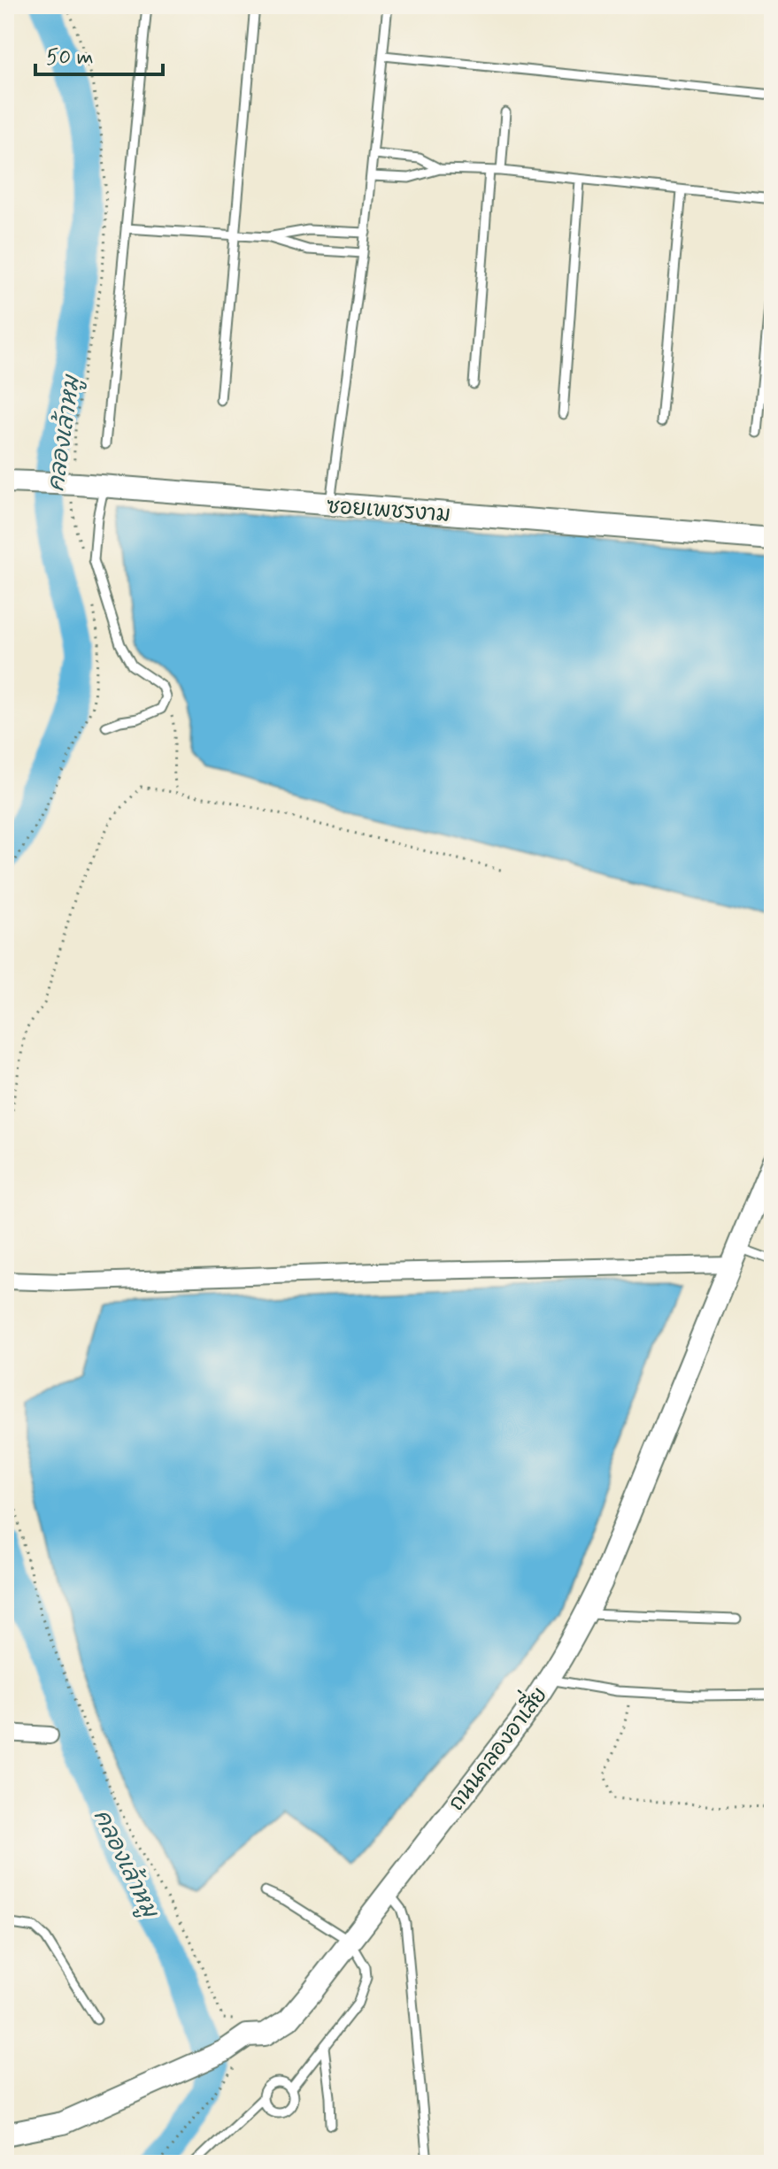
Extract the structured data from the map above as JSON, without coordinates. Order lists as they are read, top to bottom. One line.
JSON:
{"streets":{"street":["ซอยเพชรงาม","ถนนคลองอาเสี่ย"]},"water":["คลองเล้าหมู"],"scale_bar":"50 m"}
